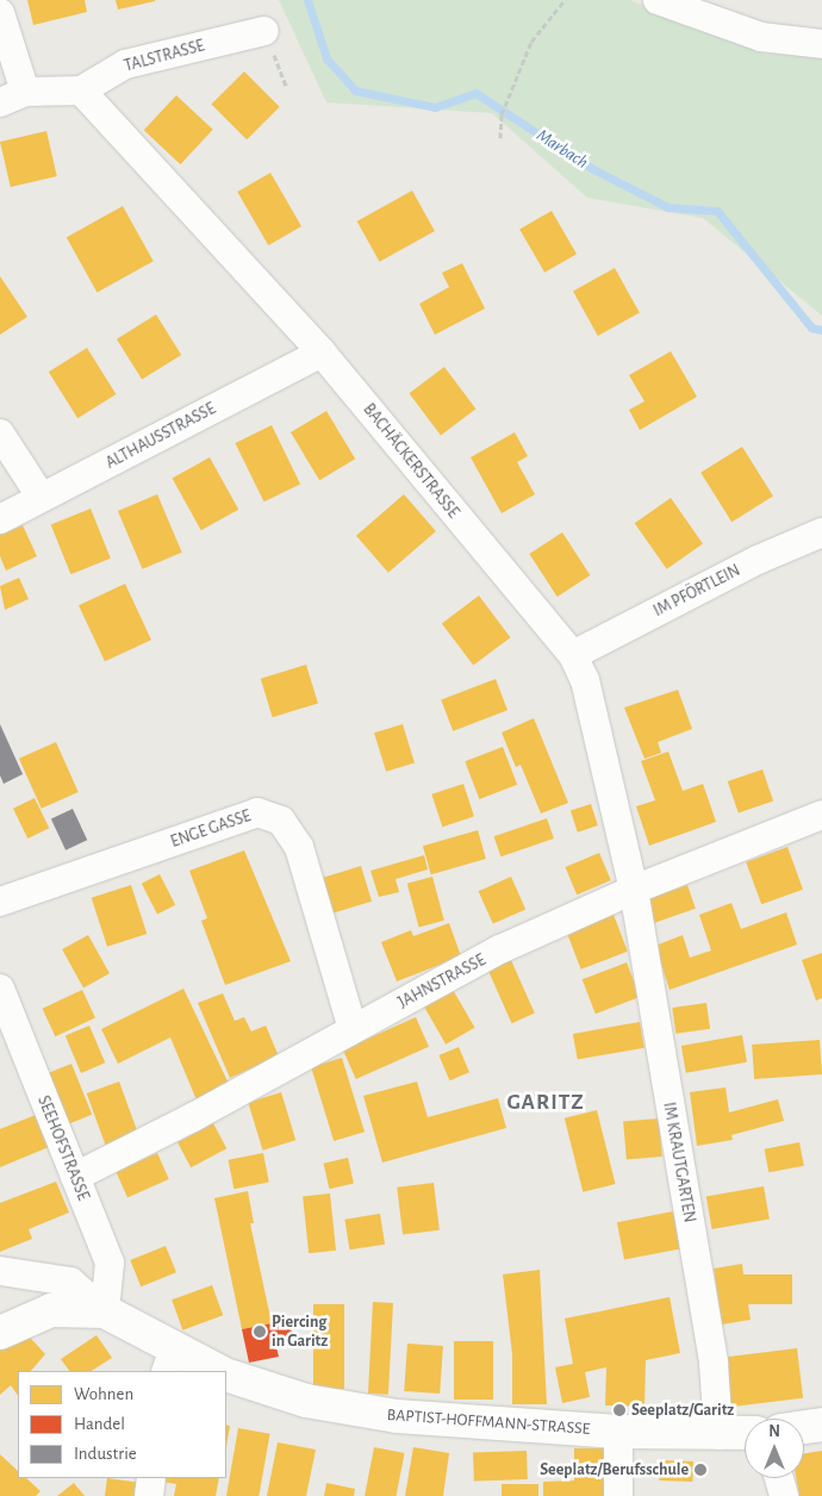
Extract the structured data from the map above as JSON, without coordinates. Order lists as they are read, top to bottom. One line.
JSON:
{"streets":{"street":["TALSTRASSE","ALTHAUSSTRASSE","BACHÄCKERSTRASSE","IM PFÖRTLEIN","ENGE GASSE","JAHNSTRASSE","SEEHOFSTRASSE","IM KRAUTGARTEN","BAPTIST-HOFFMANN-STRASSE"]},"crossings":[["TALSTRASSE","BACHÄCKERSTRASSE"],["ALTHAUSSTRASSE","BACHÄCKERSTRASSE"],["BACHÄCKERSTRASSE","IM PFÖRTLEIN"],["BACHÄCKERSTRASSE","JAHNSTRASSE"],["BACHÄCKERSTRASSE","IM KRAUTGARTEN"],["ENGE GASSE","JAHNSTRASSE"],["JAHNSTRASSE","SEEHOFSTRASSE"],["JAHNSTRASSE","IM KRAUTGARTEN"],["IM KRAUTGARTEN","BAPTIST-HOFFMANN-STRASSE"]],"districts":["GARITZ"],"water":["Marbach"],"places":["Piercing in Garitz","Seeplatz/Garitz","Seeplatz/Berufsschule"],"legend":["Wohnen","Handel","Industrie"],"north":"top"}
